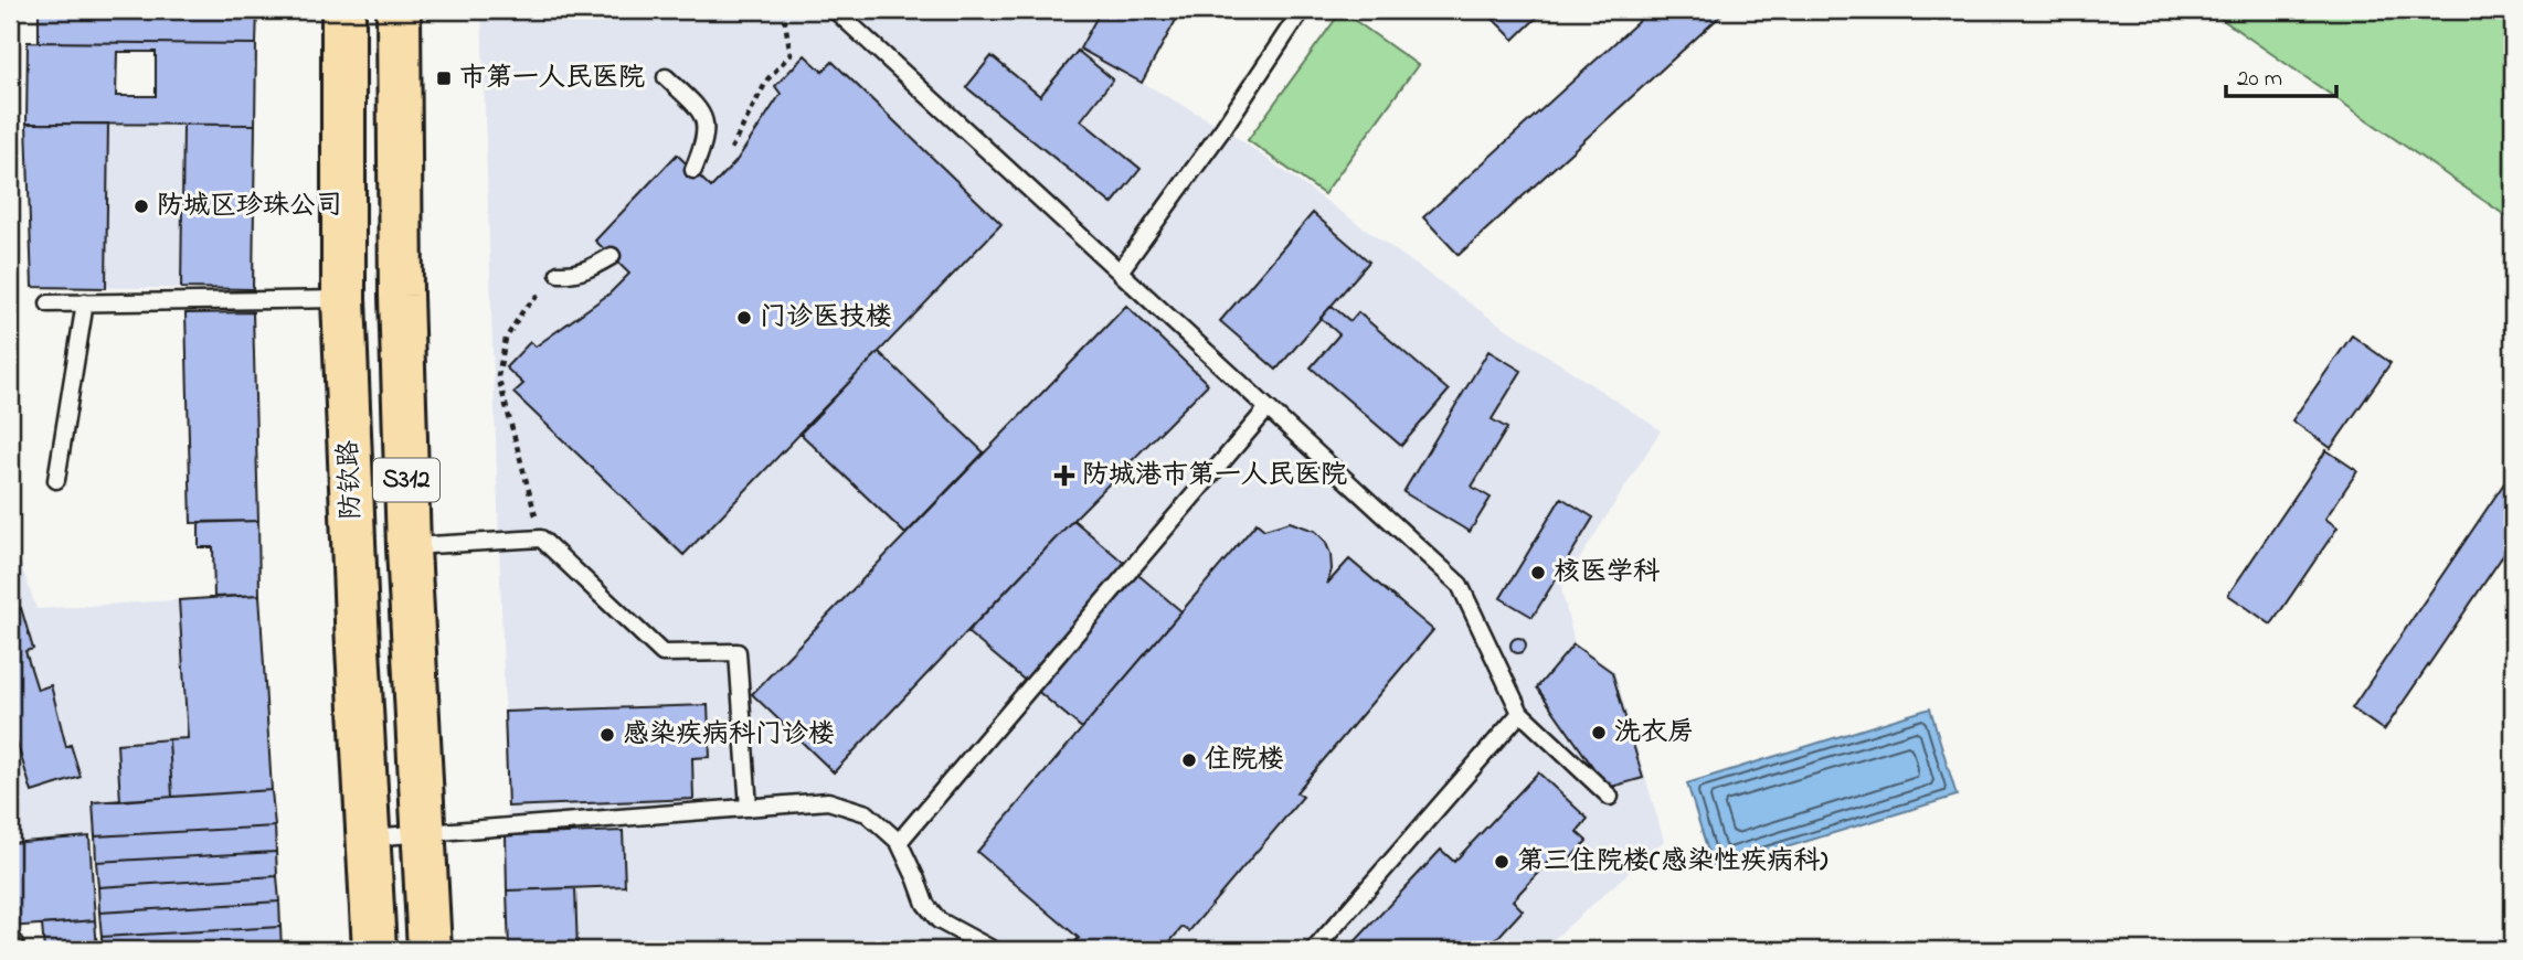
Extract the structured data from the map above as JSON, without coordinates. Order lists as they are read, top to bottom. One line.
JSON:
{"streets":{"main road":["防钦路","S312"]},"places":{"transit":["市第一人民医院"],"other":["防城区珍珠公司","门诊医技楼","核医学科","洗衣房","感染疾病科门诊楼","住院楼","第三住院楼(感染性疾病科)"],"health":["防城港市第一人民医院"]},"scale_bar":"20 m"}
